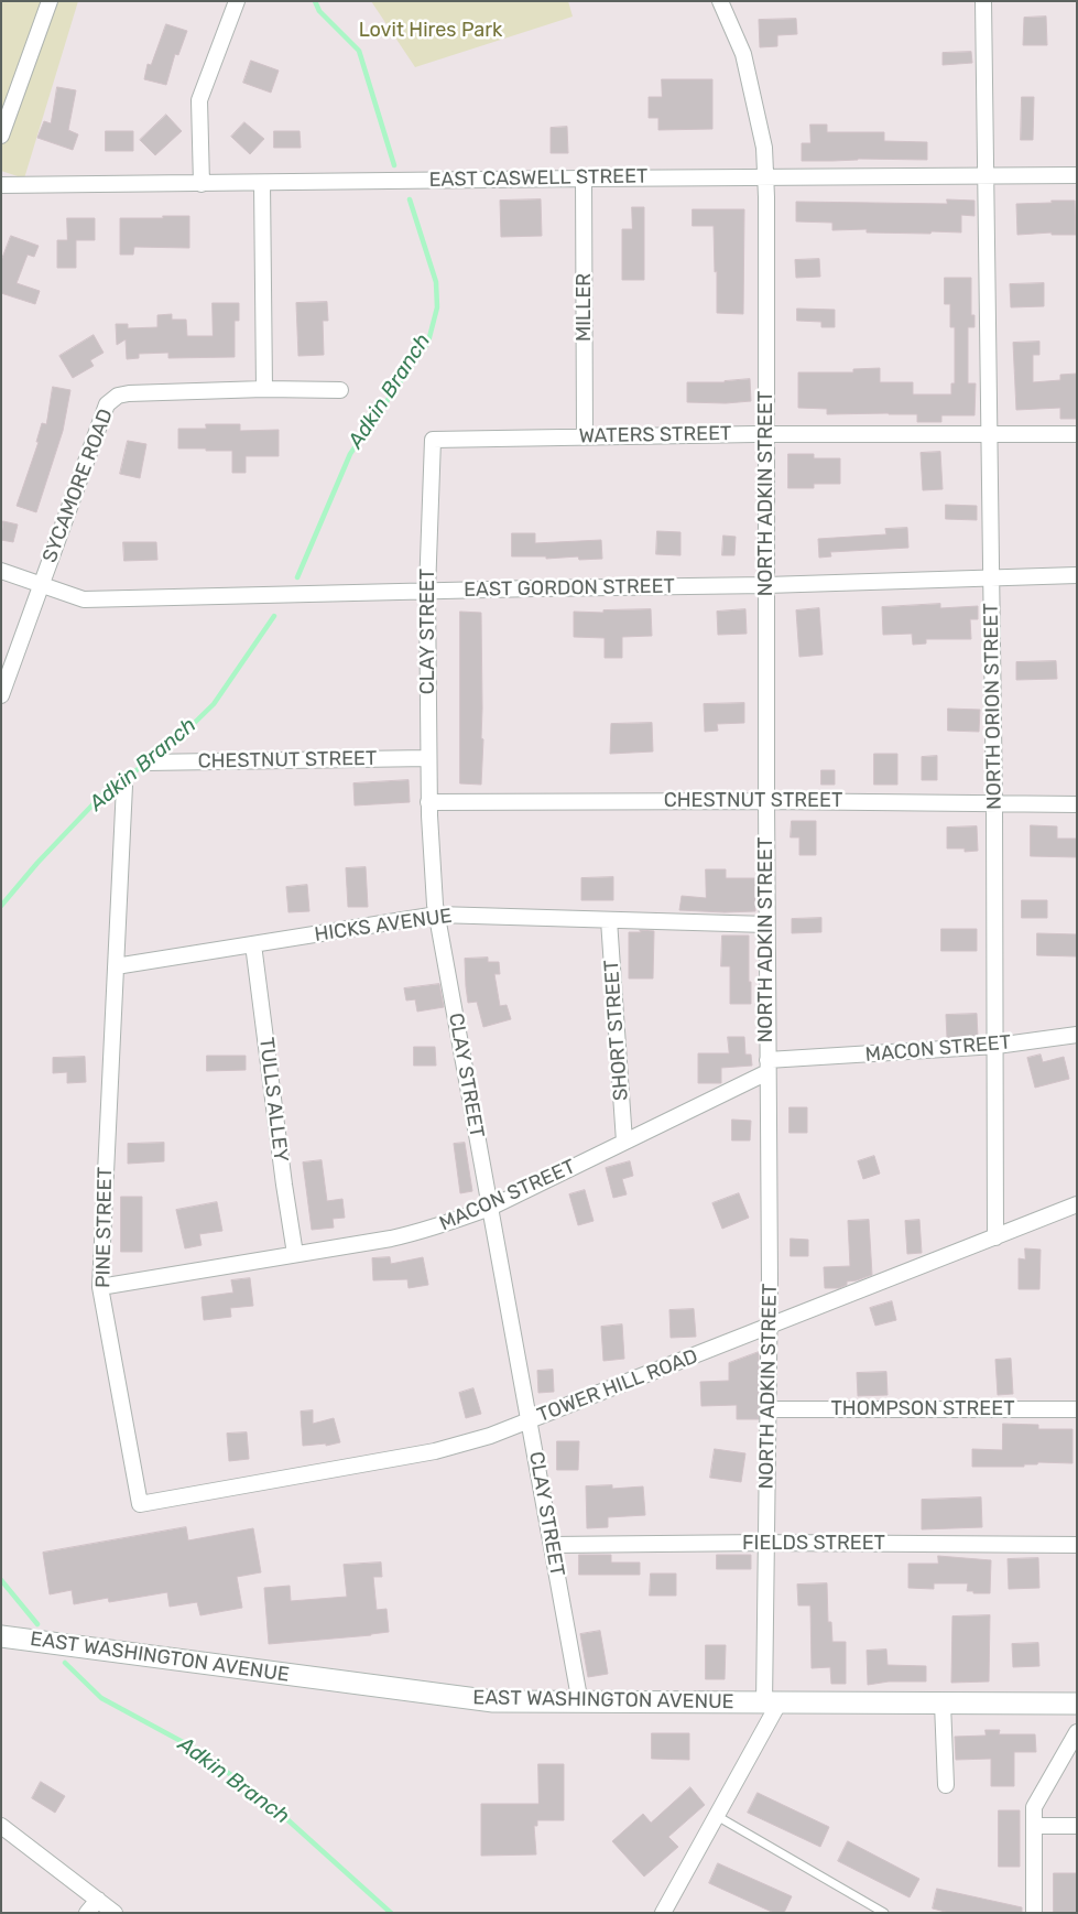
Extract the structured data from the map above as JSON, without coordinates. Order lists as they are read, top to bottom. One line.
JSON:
{"streets":{"street":["EAST CASWELL STREET","MILLER","WATERS STREET","SYCAMORE ROAD","NORTH ADKIN STREET","EAST GORDON STREET","CLAY STREET","NORTH ORION STREET","CHESTNUT STREET","HICKS AVENUE","SHORT STREET","MACON STREET","TULLS ALLEY","PINE STREET","TOWER HILL ROAD","THOMPSON STREET","FIELDS STREET","EAST WASHINGTON AVENUE"]},"crossings":[["EAST CASWELL STREET","MILLER"],["EAST CASWELL STREET","NORTH ADKIN STREET"],["EAST CASWELL STREET","NORTH ORION STREET"],["MILLER","WATERS STREET"],["WATERS STREET","NORTH ADKIN STREET"],["WATERS STREET","CLAY STREET"],["WATERS STREET","NORTH ORION STREET"],["SYCAMORE ROAD","EAST GORDON STREET"],["NORTH ADKIN STREET","EAST GORDON STREET"],["NORTH ADKIN STREET","CHESTNUT STREET"],["NORTH ADKIN STREET","HICKS AVENUE"],["NORTH ADKIN STREET","MACON STREET"],["NORTH ADKIN STREET","TOWER HILL ROAD"],["NORTH ADKIN STREET","THOMPSON STREET"],["NORTH ADKIN STREET","FIELDS STREET"],["NORTH ADKIN STREET","EAST WASHINGTON AVENUE"],["EAST GORDON STREET","CLAY STREET"],["EAST GORDON STREET","NORTH ORION STREET"],["CLAY STREET","CHESTNUT STREET"],["CLAY STREET","HICKS AVENUE"],["CLAY STREET","MACON STREET"],["CLAY STREET","TOWER HILL ROAD"],["CLAY STREET","FIELDS STREET"],["CLAY STREET","EAST WASHINGTON AVENUE"],["NORTH ORION STREET","CHESTNUT STREET"],["NORTH ORION STREET","MACON STREET"],["NORTH ORION STREET","TOWER HILL ROAD"],["HICKS AVENUE","SHORT STREET"],["HICKS AVENUE","TULLS ALLEY"],["HICKS AVENUE","PINE STREET"],["SHORT STREET","MACON STREET"],["MACON STREET","TULLS ALLEY"],["MACON STREET","PINE STREET"],["PINE STREET","TOWER HILL ROAD"]],"water":["Adkin Branch"],"parks":["Lovit Hires Park"]}
